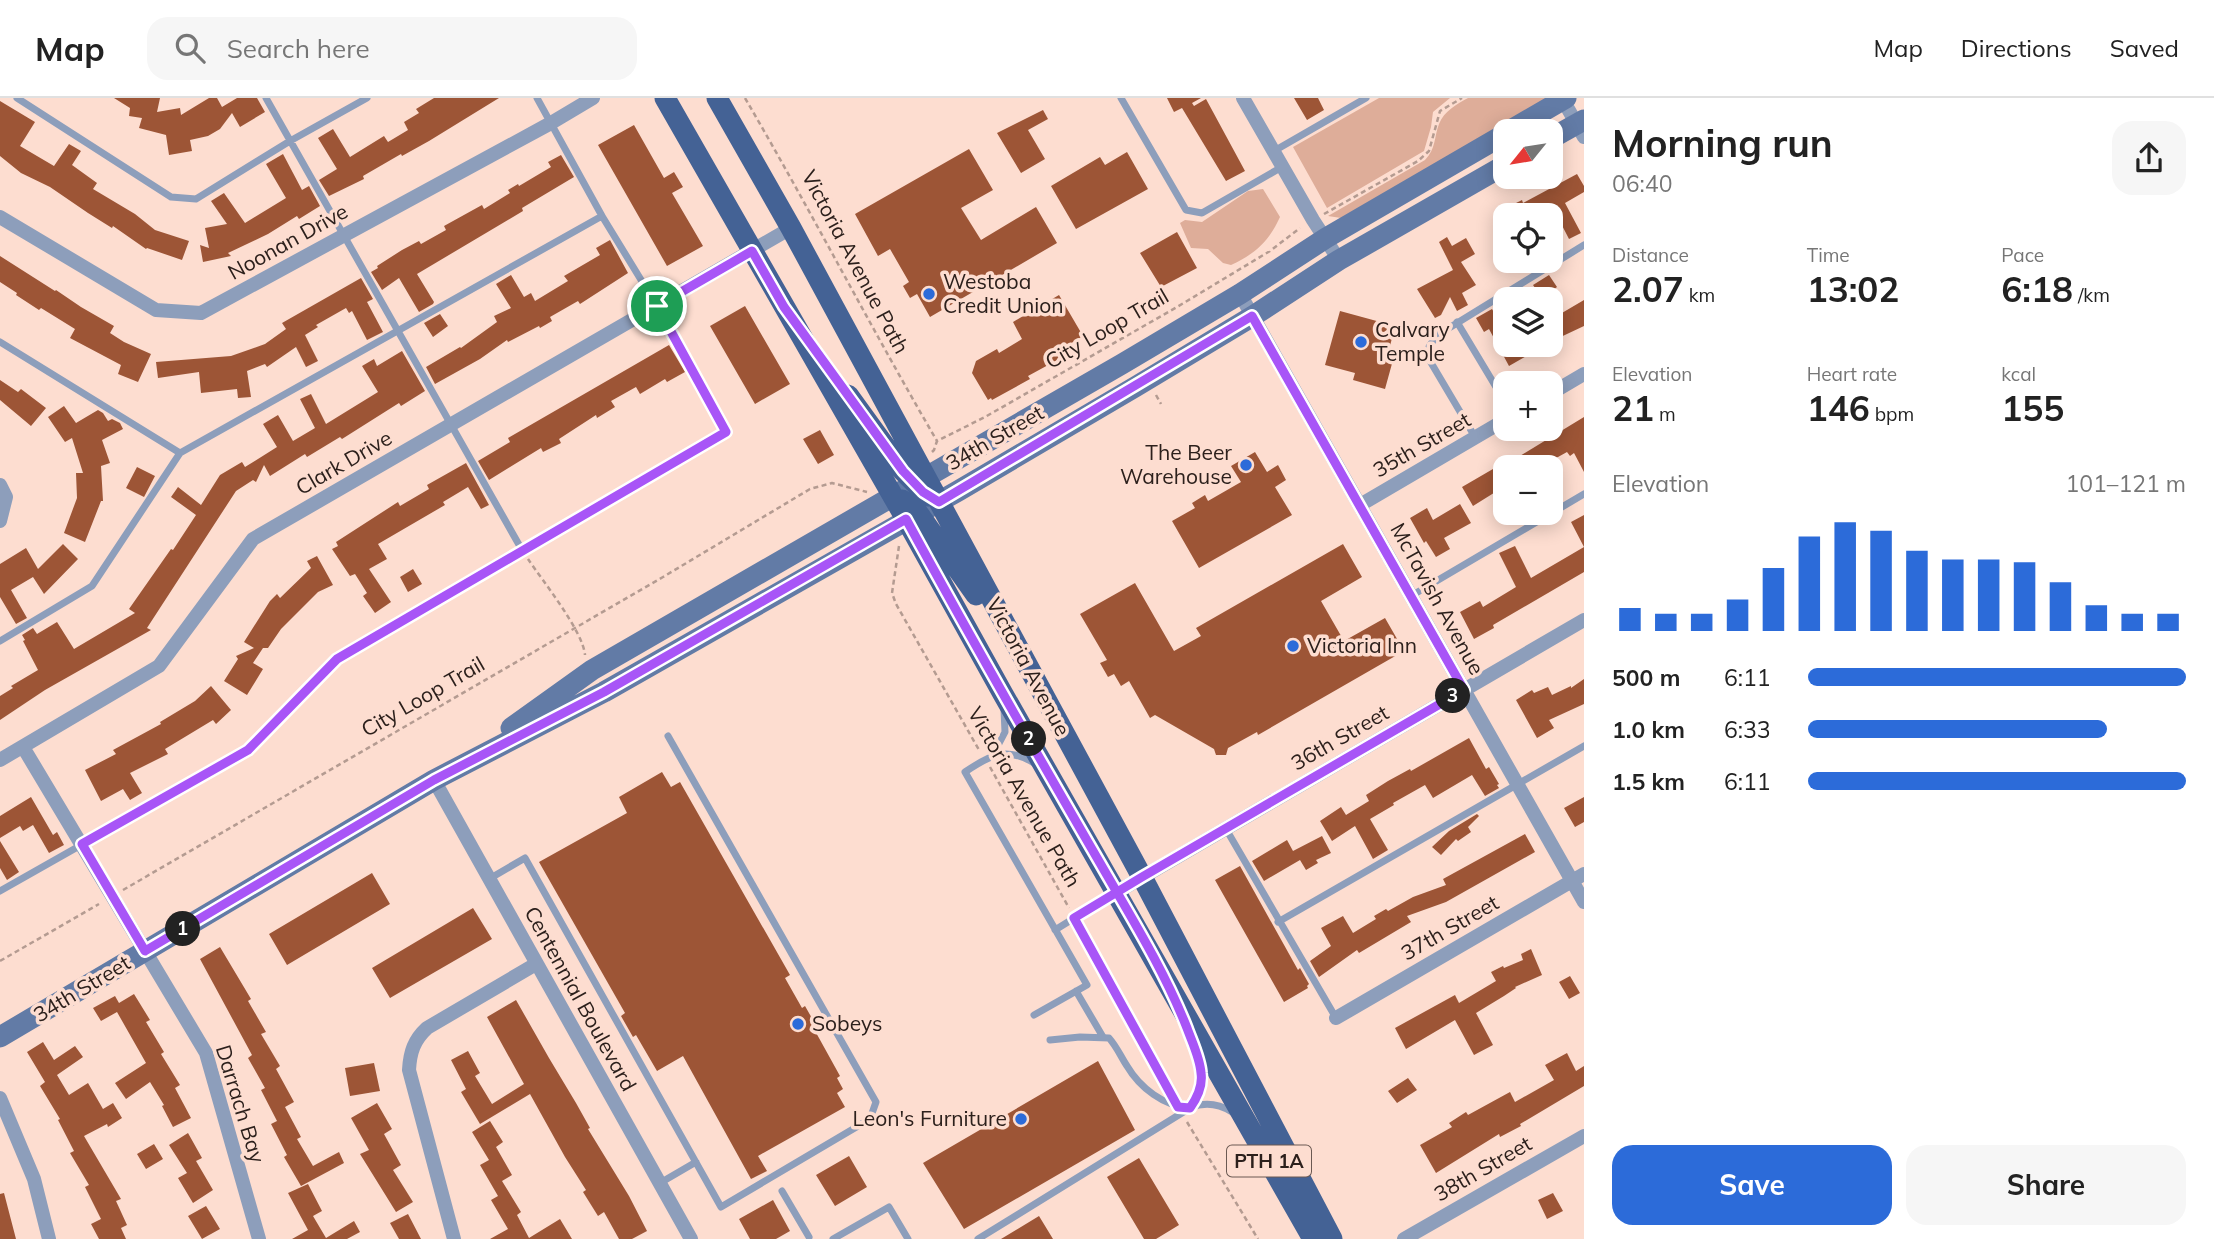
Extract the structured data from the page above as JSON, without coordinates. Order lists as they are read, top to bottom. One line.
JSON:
{"streets":{"main road":["Victoria Avenue","PTH 1A"],"street":["Noonan Drive","34th Street","35th Street","Clark Drive","McTavish Avenue","36th Street","37th Street","Centennial Boulevard","Darrach Bay","38th Street"],"path":["Victoria Avenue Path","City Loop Trail"]},"crossings":[["Victoria Avenue Path","City Loop Trail"],["City Loop Trail","Darrach Bay"],["34th Street","McTavish Avenue"],["34th Street","Victoria Avenue"],["34th Street","Centennial Boulevard"],["34th Street","Darrach Bay"],["35th Street","McTavish Avenue"],["Clark Drive","Victoria Avenue"],["Clark Drive","Darrach Bay"],["McTavish Avenue","36th Street"],["McTavish Avenue","37th Street"],["Victoria Avenue","36th Street"]],"places":["Westoba Credit Union","Calvary Temple","The Beer Warehouse","Victoria Inn","Sobeys","Leon's Furniture"],"north":"bottom left","page":{"header":"Map","search":"Search here","nav":["Map","Directions","Saved"],"heading":["Morning run","06:40"],"map_buttons":["+","−"],"stats":[["Distance","2.07 km"],["Time","13:02"],["Pace","6:18 /km"],["Elevation","21 m"],["Heart rate","146 bpm"],["kcal","155"]],"chart":["Elevation","101–121 m"],"list":[{"name":"500 m","note":"6:11"},{"name":"1.0 km","note":"6:33"},{"name":"1.5 km","note":"6:11"}],"pins":["3","2","1"],"buttons":["Save","Share"]}}
